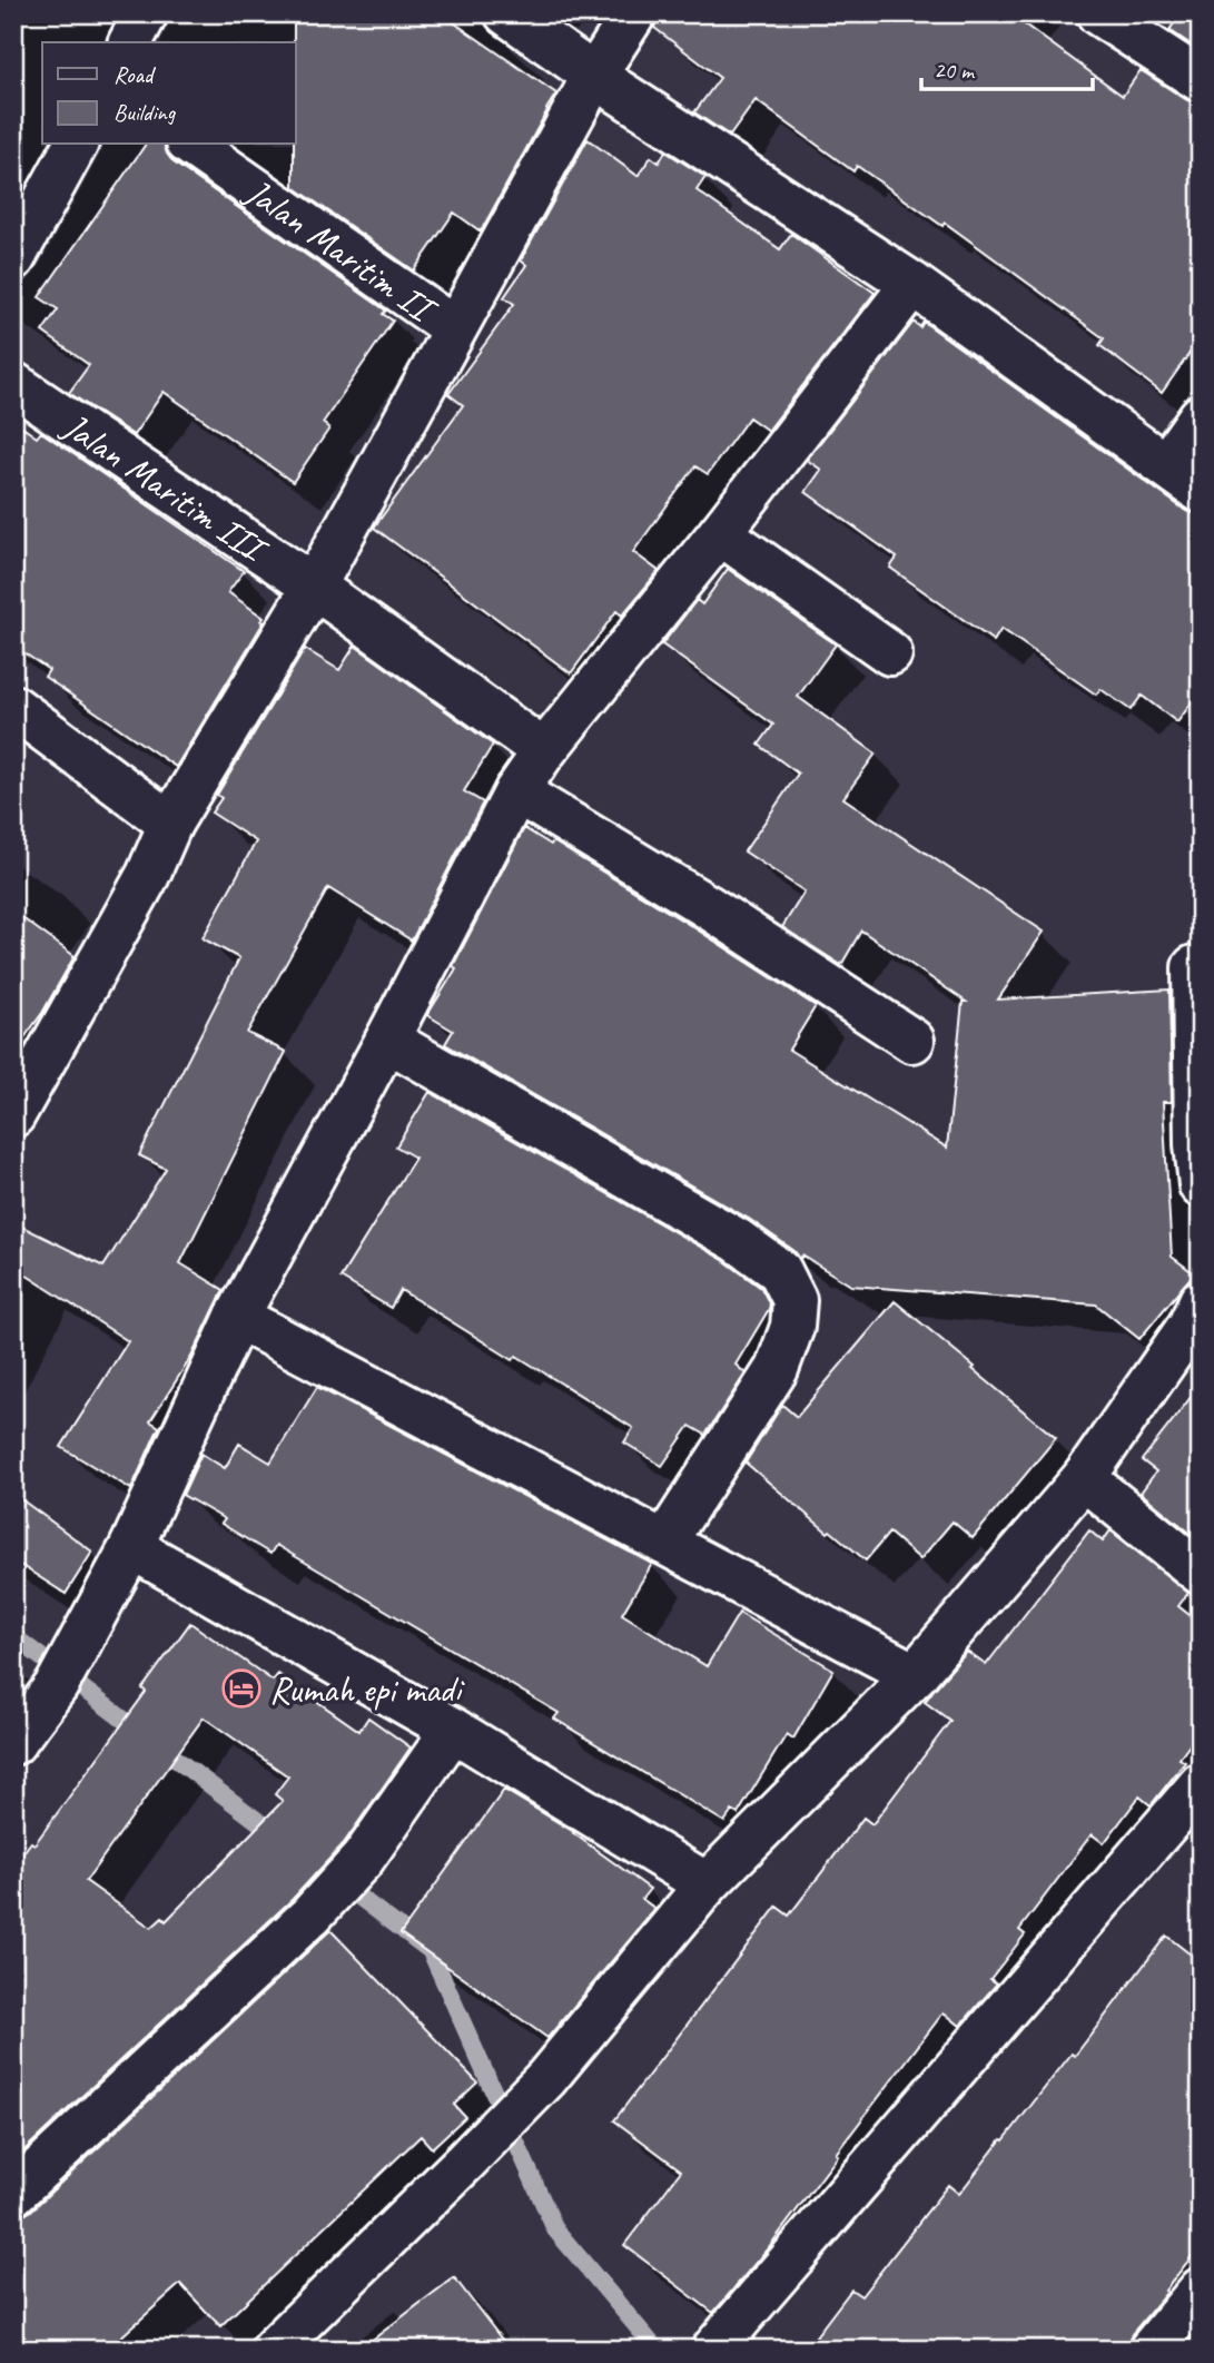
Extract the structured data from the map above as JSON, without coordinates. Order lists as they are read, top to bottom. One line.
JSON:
{"streets":{"street":["Jalan Maritim II","Jalan Maritim III"]},"places":{"hotel":["Rumah epi madi"]},"legend":["Road","Building"],"scale_bar":"20 m"}
